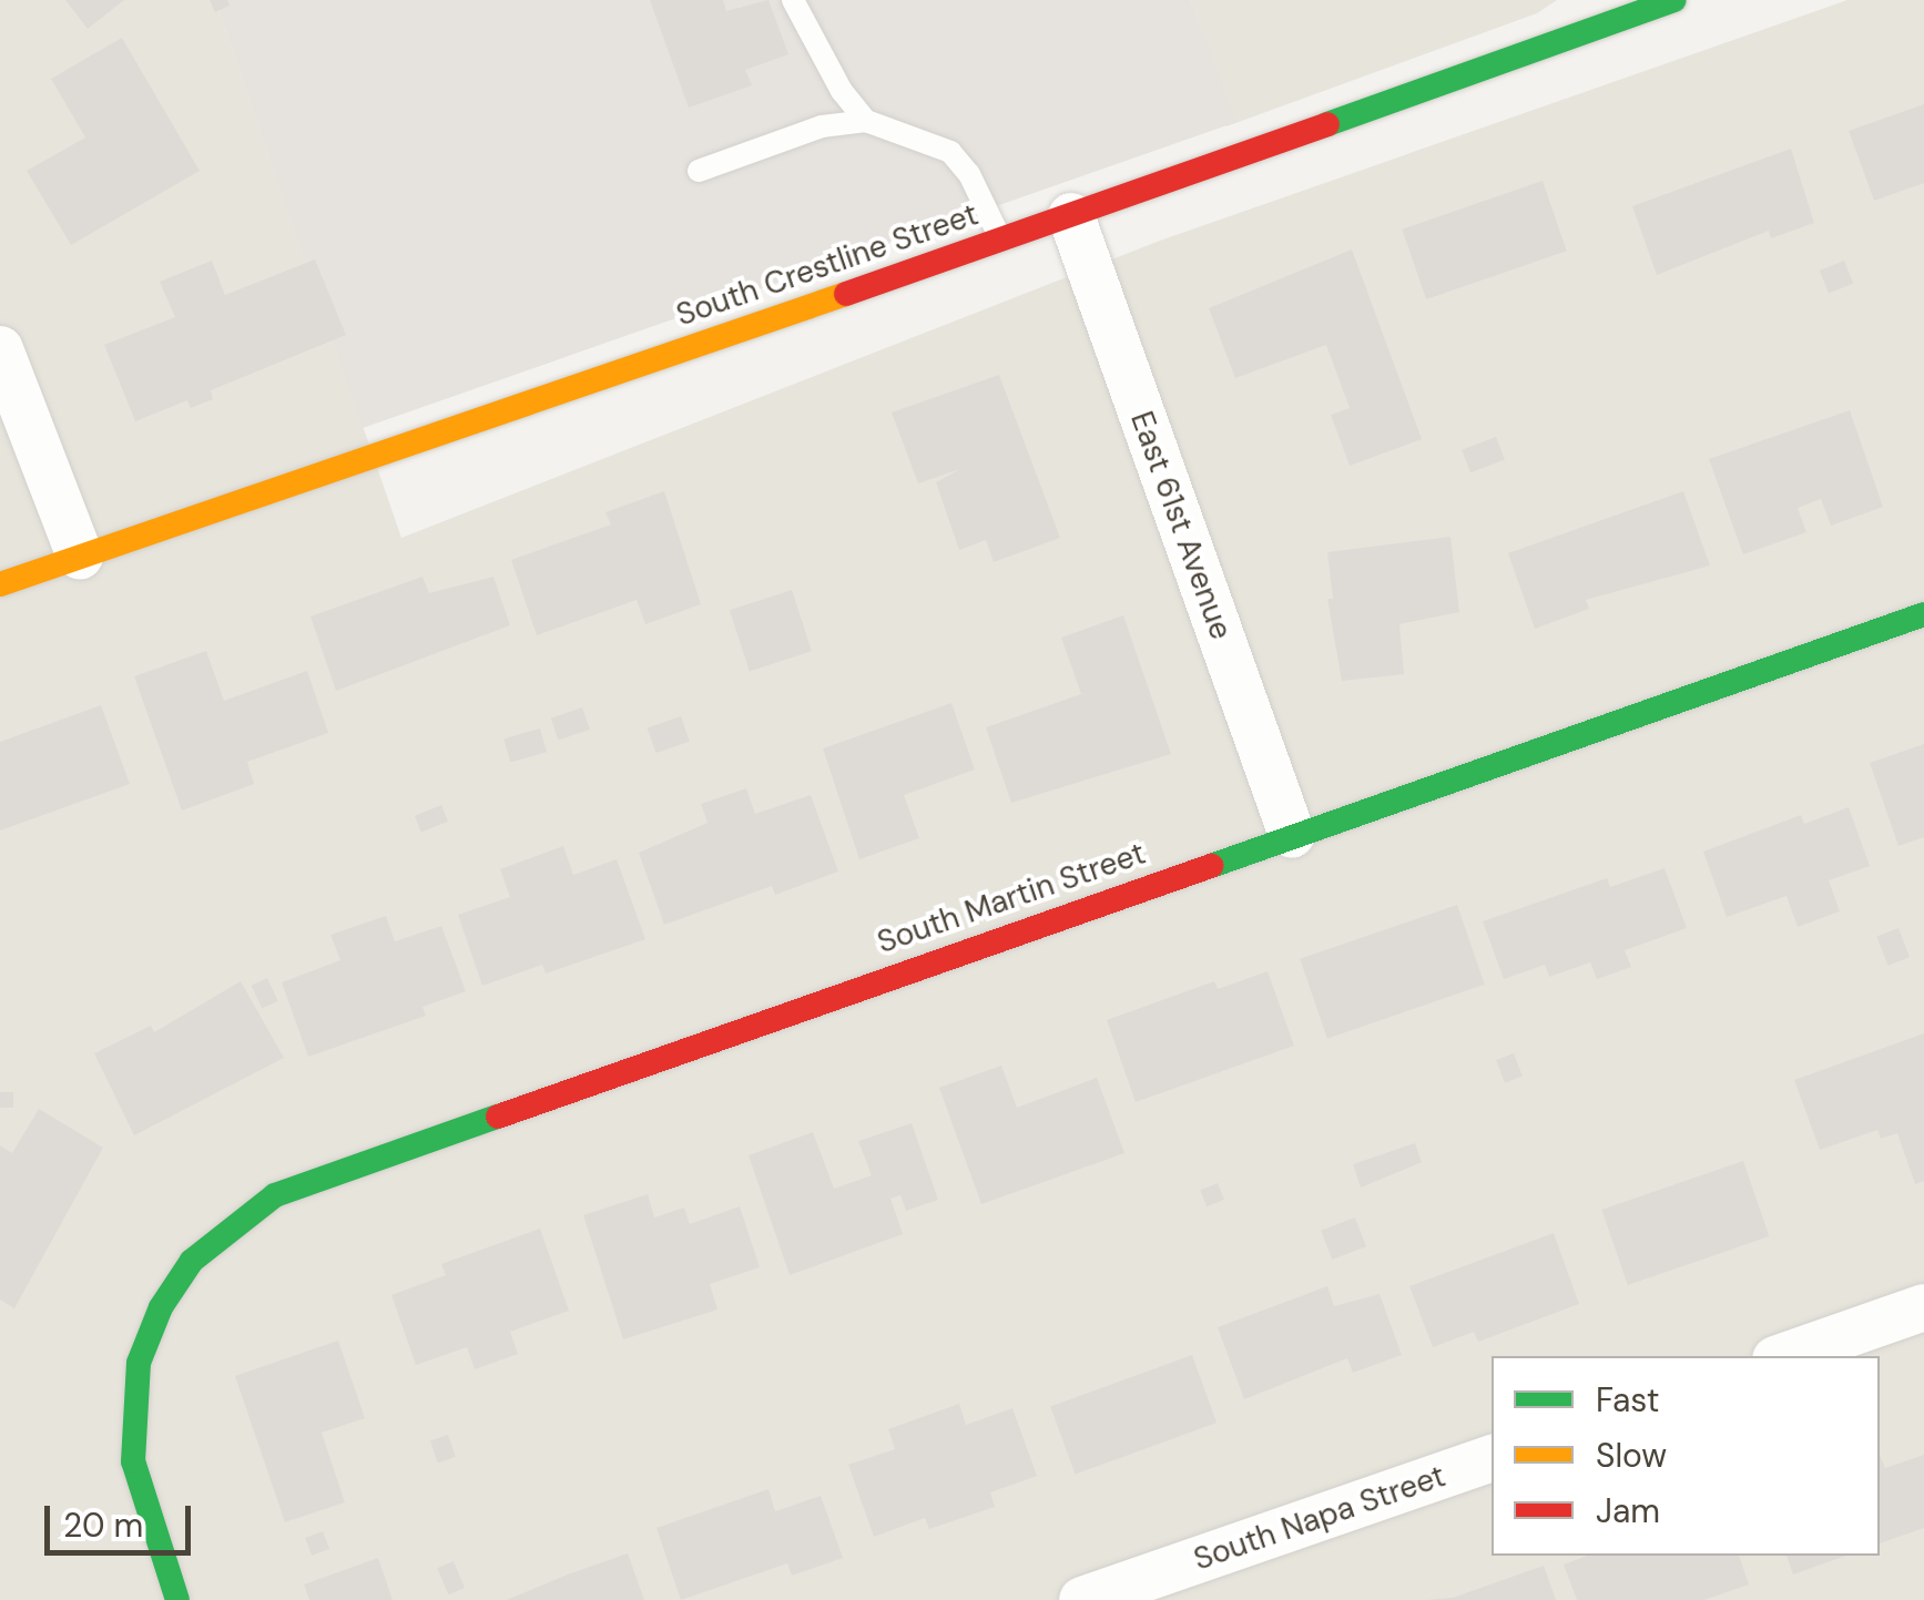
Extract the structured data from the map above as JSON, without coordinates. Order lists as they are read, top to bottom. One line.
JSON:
{"streets":{"street":["South Crestline Street","East 61st Avenue","South Martin Street","South Napa Street"]},"crossings":[["South Crestline Street","East 61st Avenue"],["East 61st Avenue","South Martin Street"]],"legend":["Fast","Slow","Jam"],"scale_bar":"20 m"}
